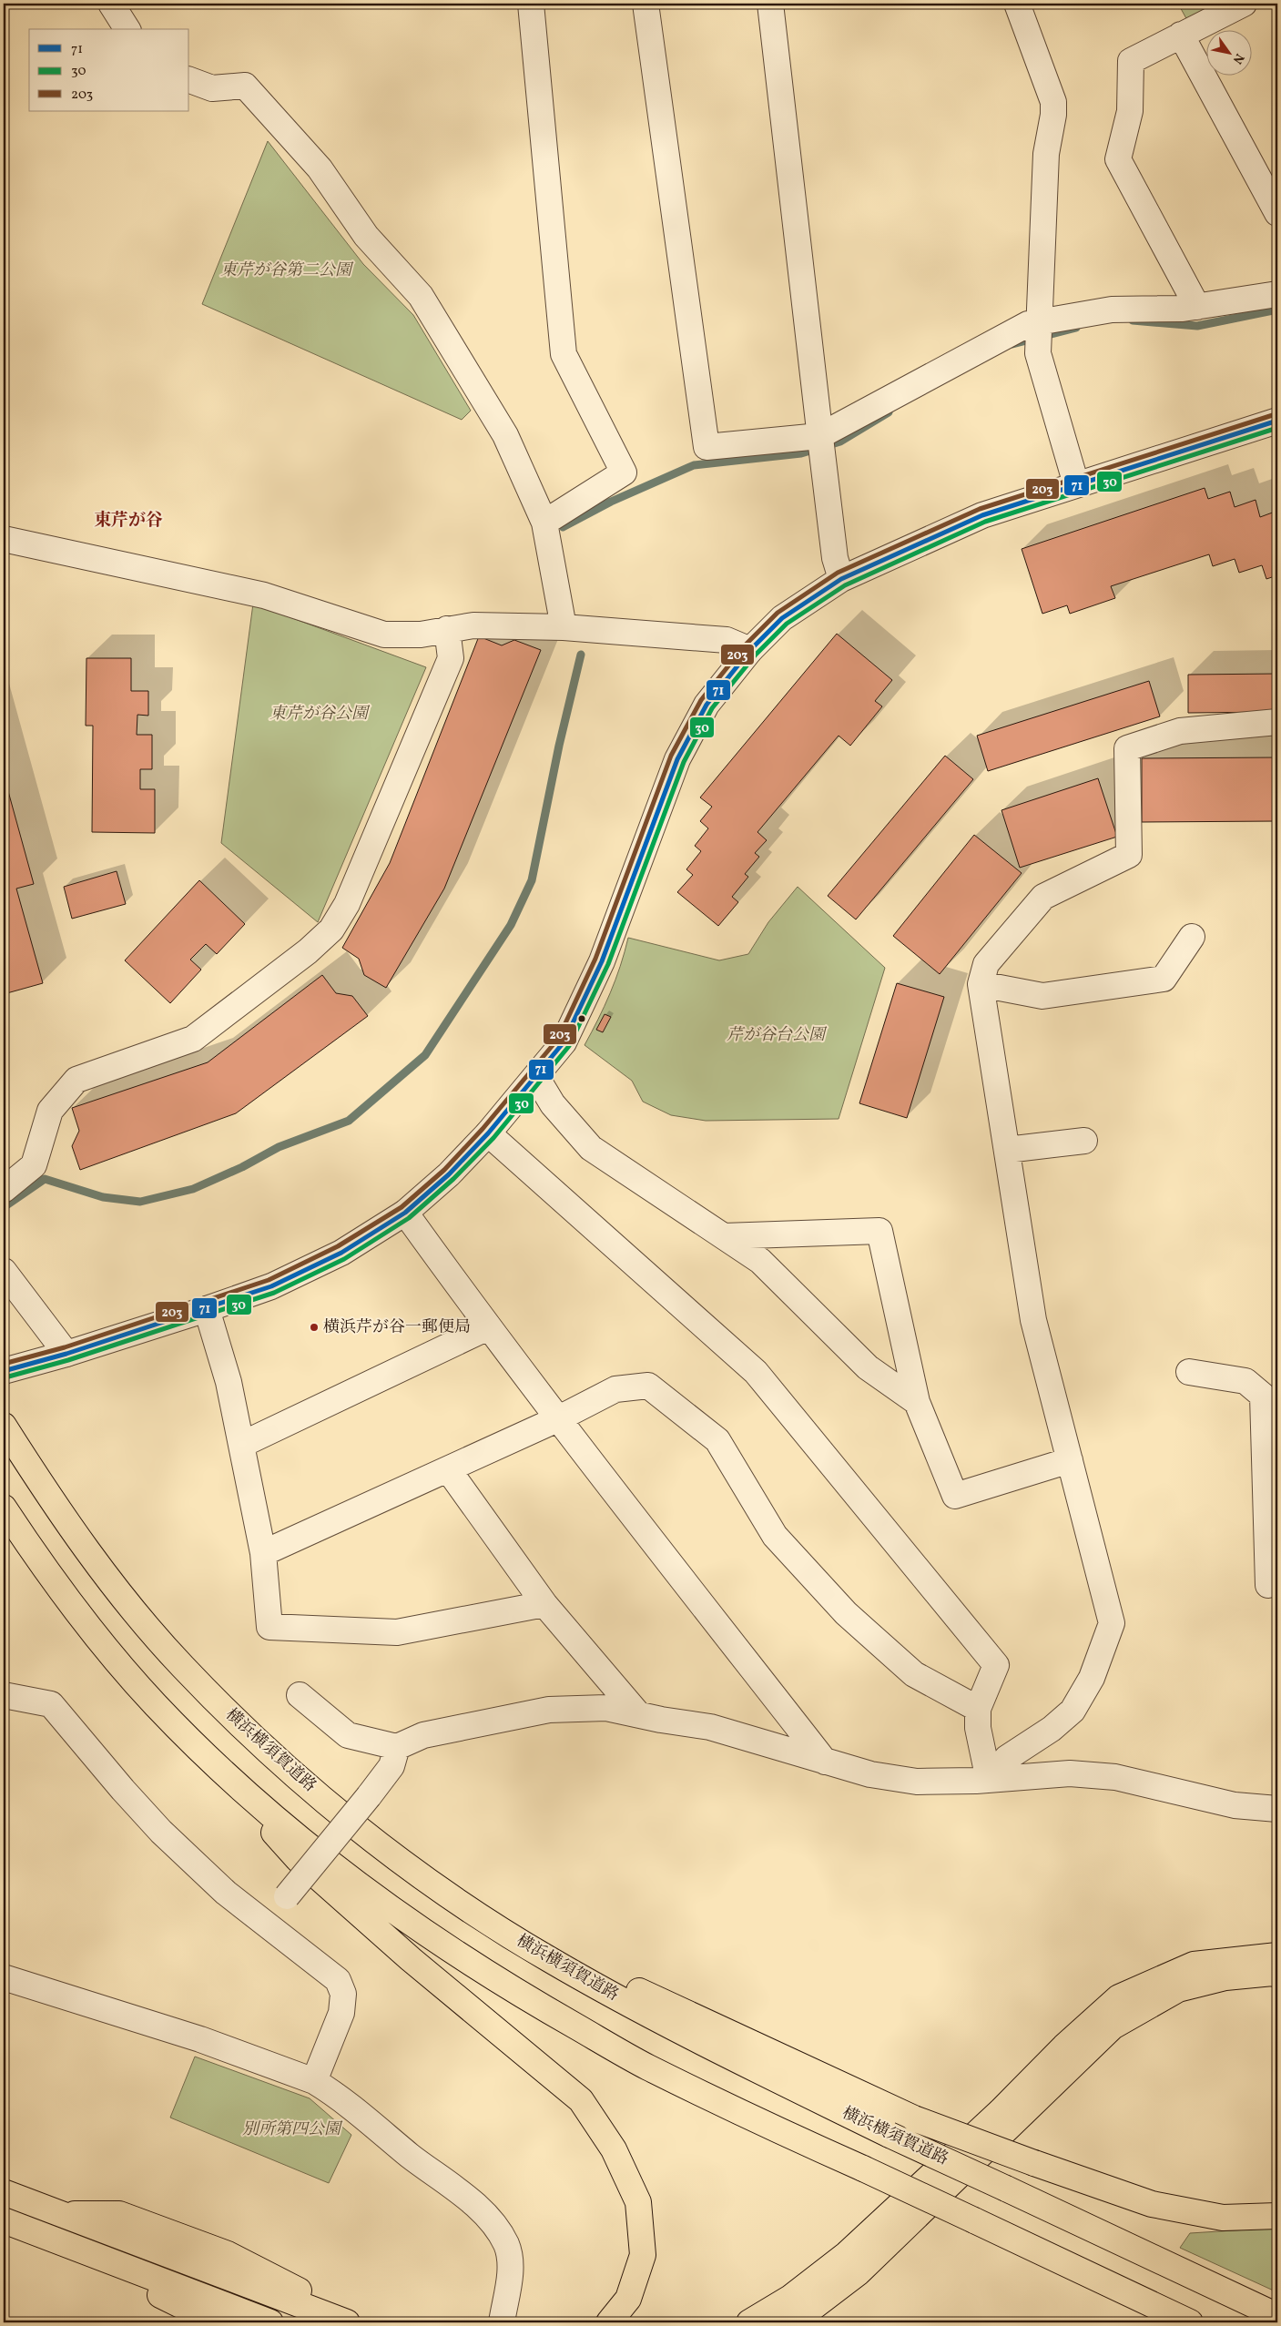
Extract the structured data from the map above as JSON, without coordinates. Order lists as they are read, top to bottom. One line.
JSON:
{"streets":{"highway":["横浜横須賀道路"]},"districts":["東芹が谷"],"parks":["東芹が谷第二公園","東芹が谷公園","芹が谷台公園","別所第四公園"],"places":["横浜芹が谷一郵便局"],"lines":["transit line 203","transit line 71","transit line 30"],"legend":["71","30","203"],"north":"bottom right"}
